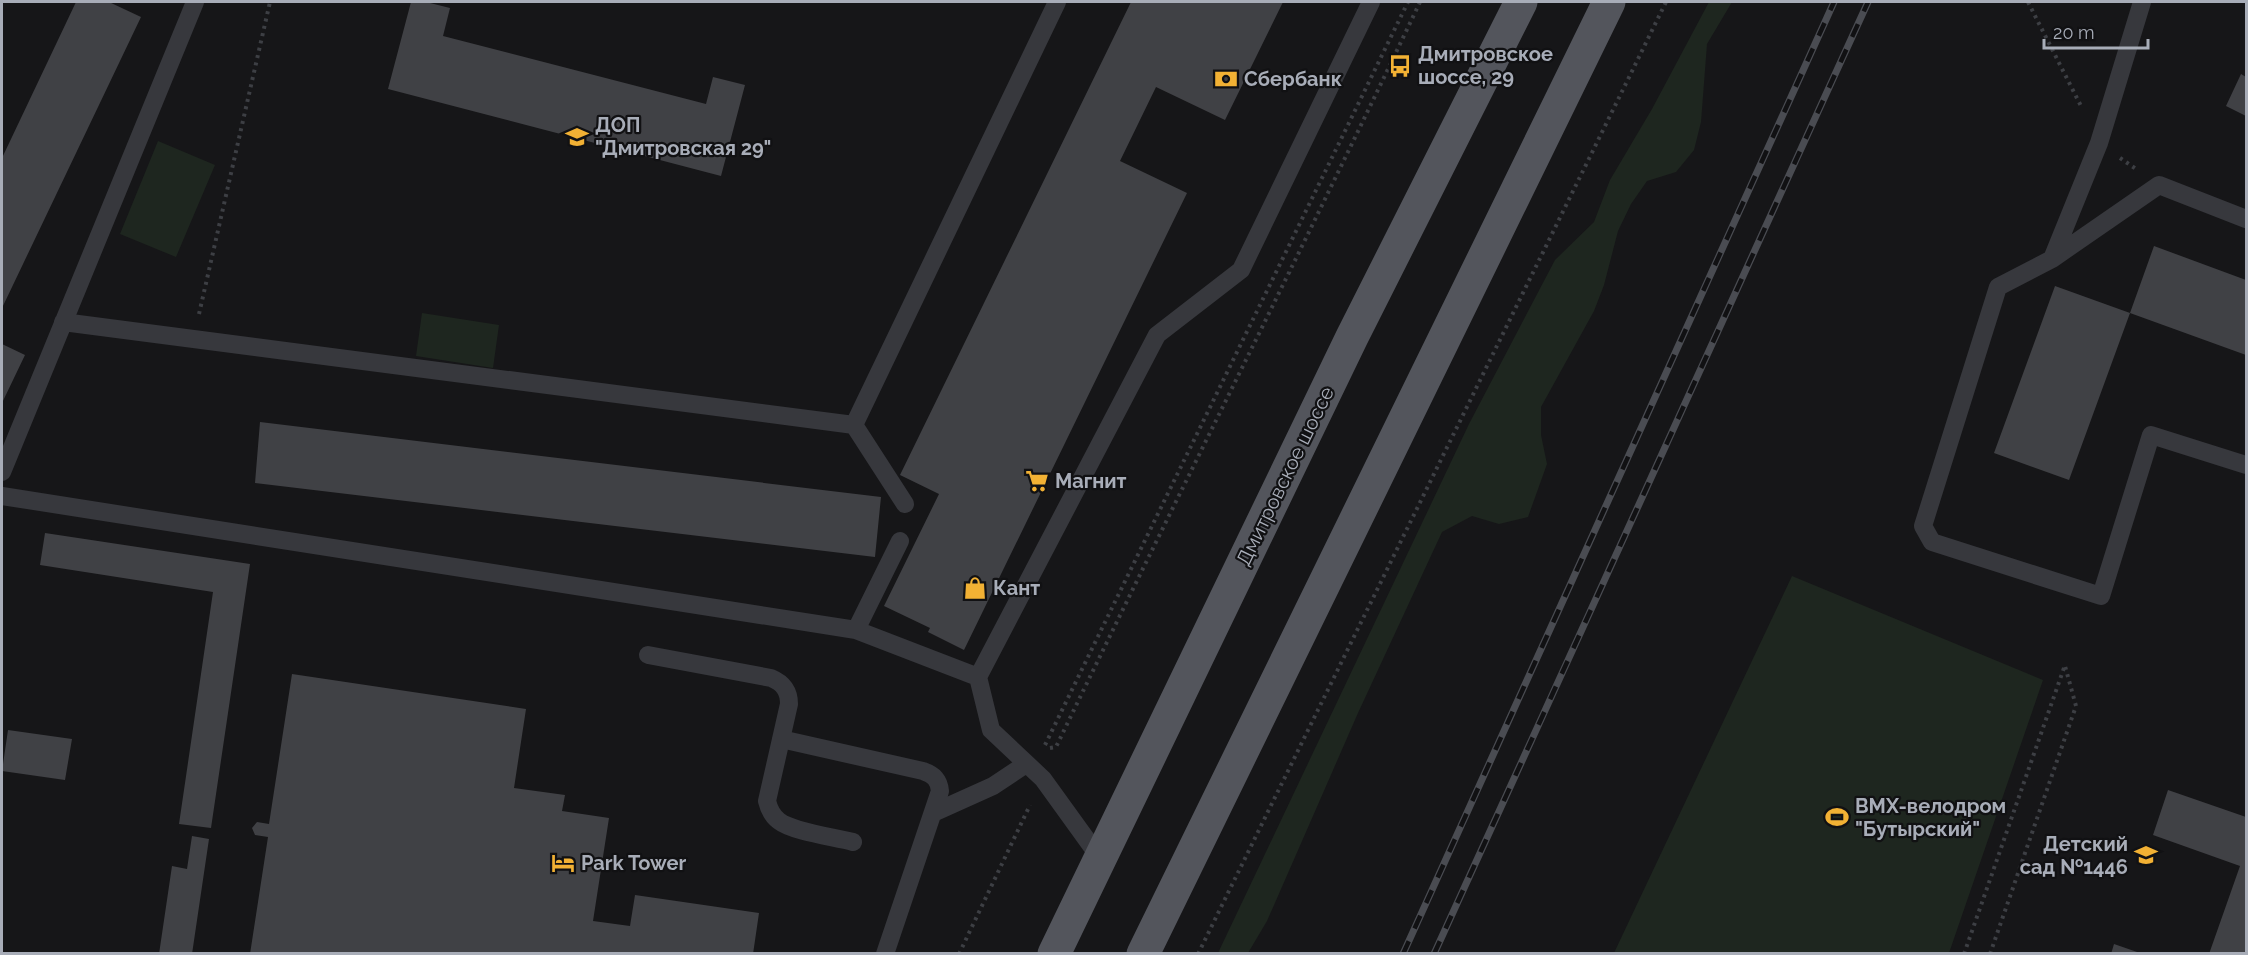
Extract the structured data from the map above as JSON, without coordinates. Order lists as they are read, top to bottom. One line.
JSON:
{"streets":{"main road":["Дмитровское шоссе"]},"places":{"bus stop":["Дмитровское шоссе, 29"],"bank":["Сбербанк"],"school or university":["ДОП \"Дмитровская 29\"","Детский сад №1446"],"supermarket":["Магнит"],"shop":["Кант"],"sports":["BMX-велодром \"Бутырский\""],"hotel":["Park Tower"]},"scale_bar":"20 m"}
